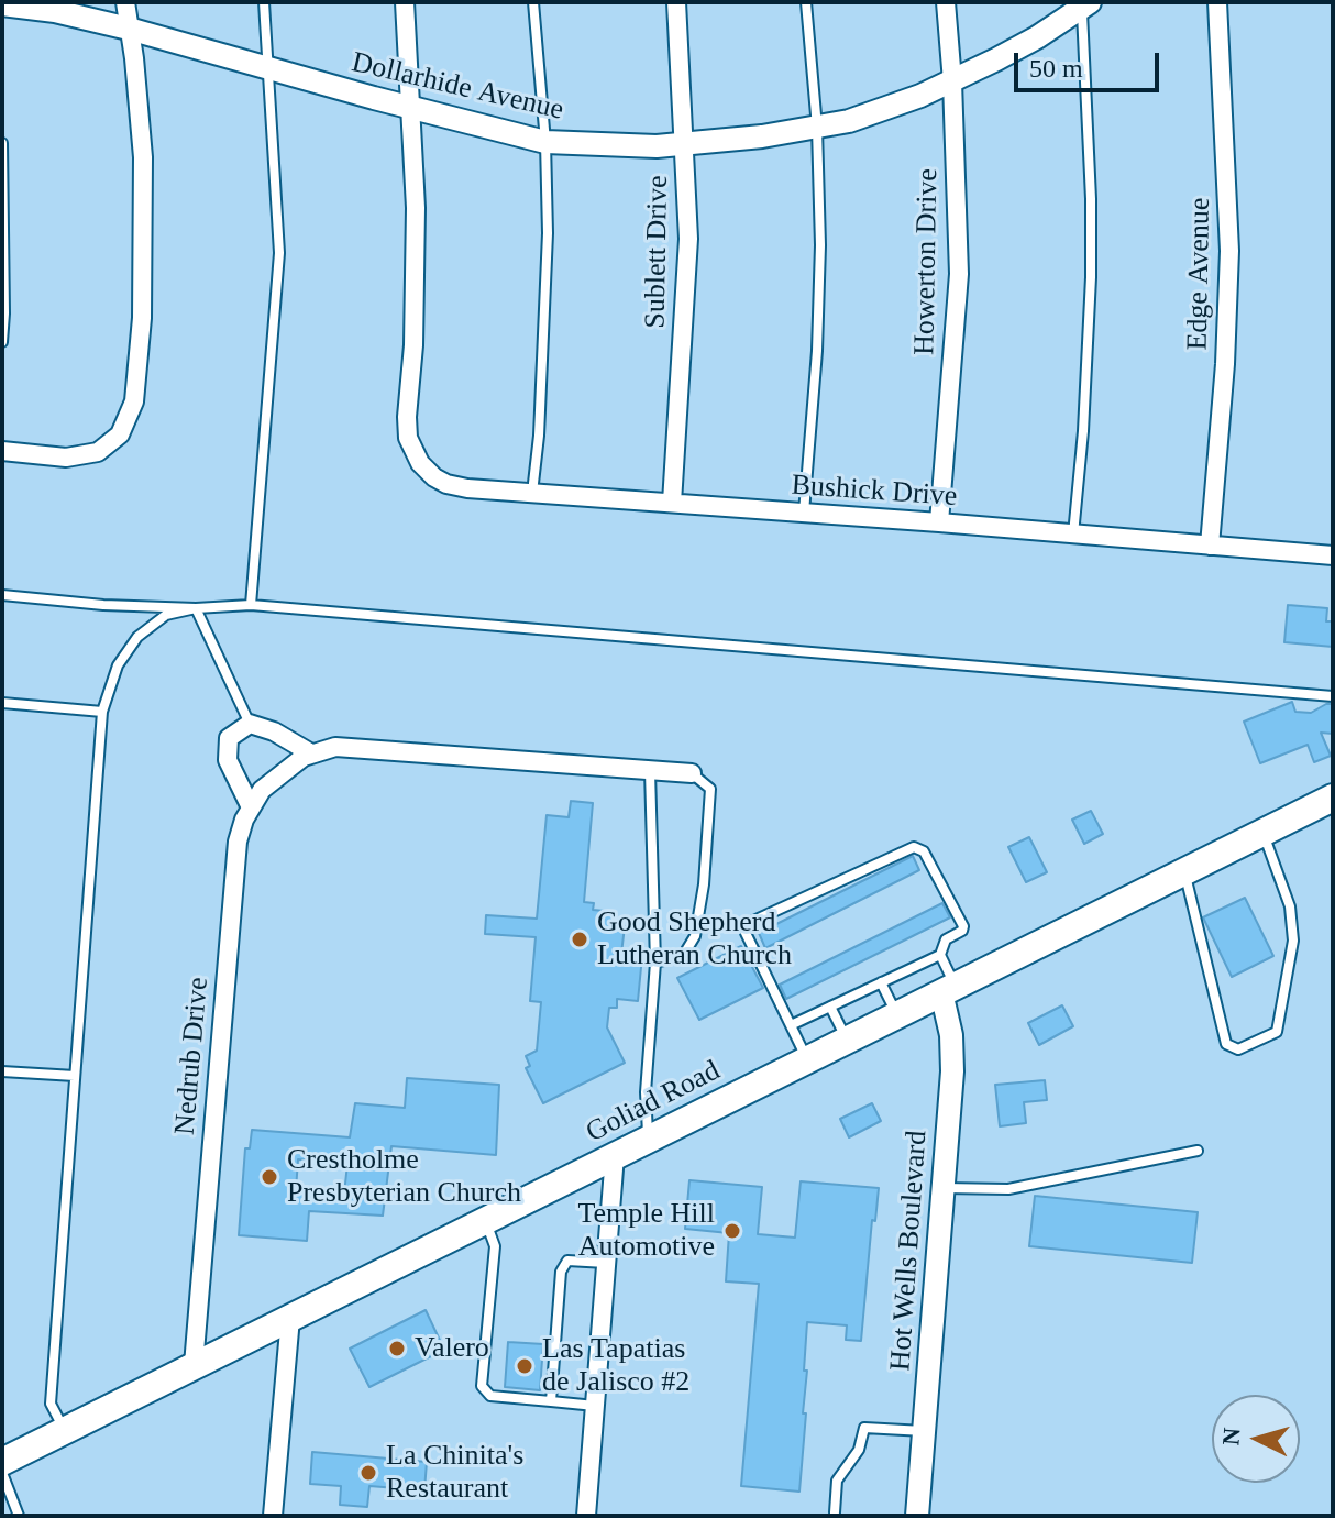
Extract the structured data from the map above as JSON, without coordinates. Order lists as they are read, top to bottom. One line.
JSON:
{"streets":{"main road":["Goliad Road"],"street":["Dollarhide Avenue","Sublett Drive","Howerton Drive","Edge Avenue","Bushick Drive","Nedrub Drive","Hot Wells Boulevard"]},"crossings":[["Dollarhide Avenue","Sublett Drive"],["Dollarhide Avenue","Howerton Drive"],["Dollarhide Avenue","Bushick Drive"],["Sublett Drive","Bushick Drive"],["Howerton Drive","Bushick Drive"],["Edge Avenue","Bushick Drive"],["Nedrub Drive","Goliad Road"],["Goliad Road","Hot Wells Boulevard"]],"places":["Good Shepherd Lutheran Church","Crestholme Presbyterian Church","Temple Hill Automotive","Valero","Las Tapatias de Jalisco #2","La Chinita's Restaurant"],"scale_bar":"50 m","north":"left"}
